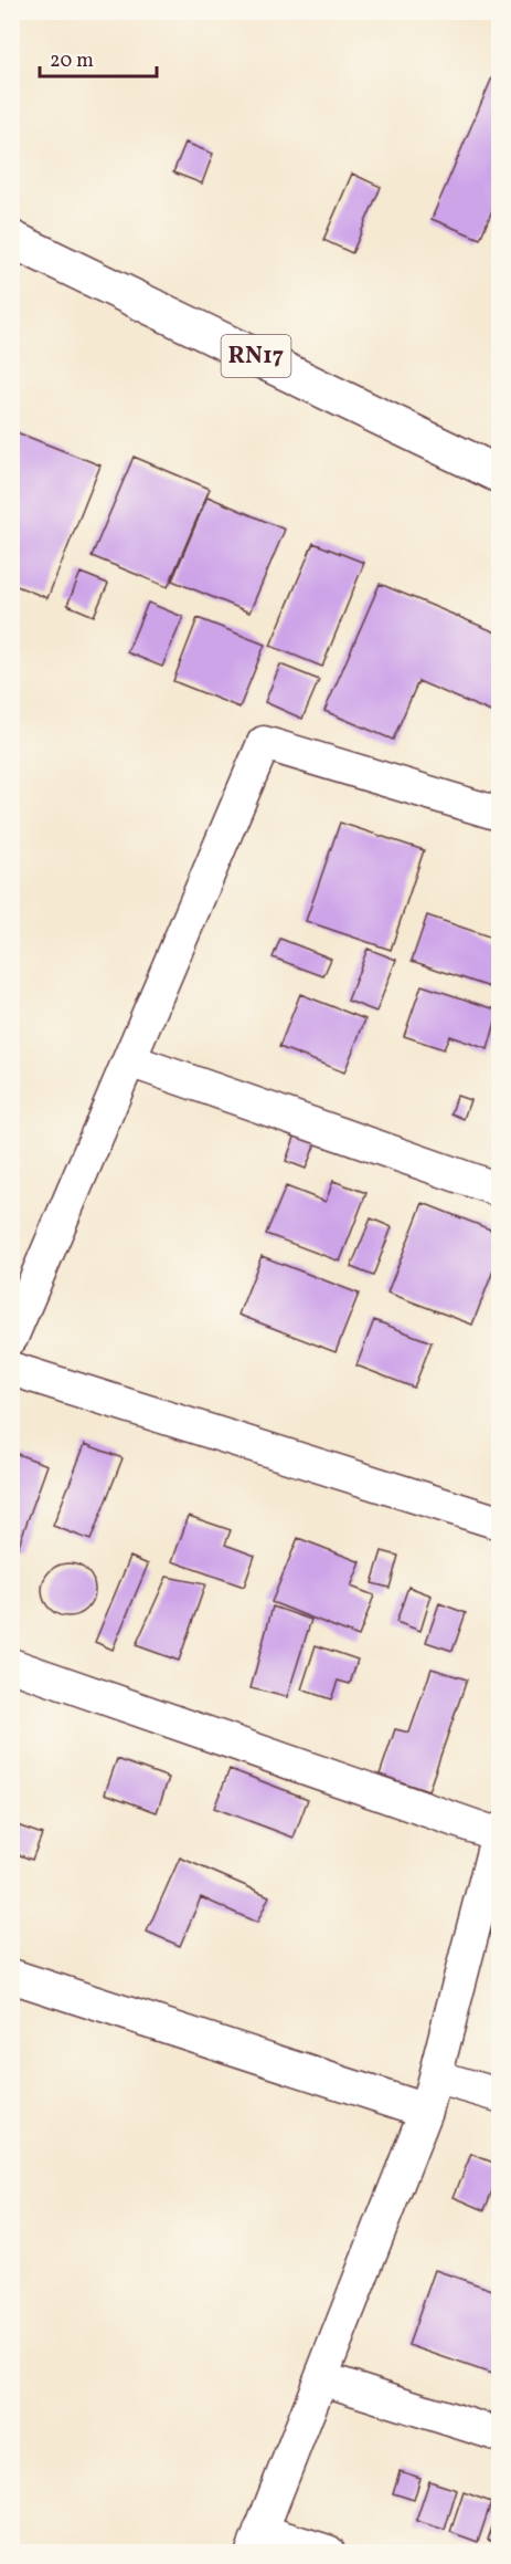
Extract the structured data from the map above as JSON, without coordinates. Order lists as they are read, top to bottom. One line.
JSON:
{"streets":{"main road":["RN17"]},"scale_bar":"20 m"}
